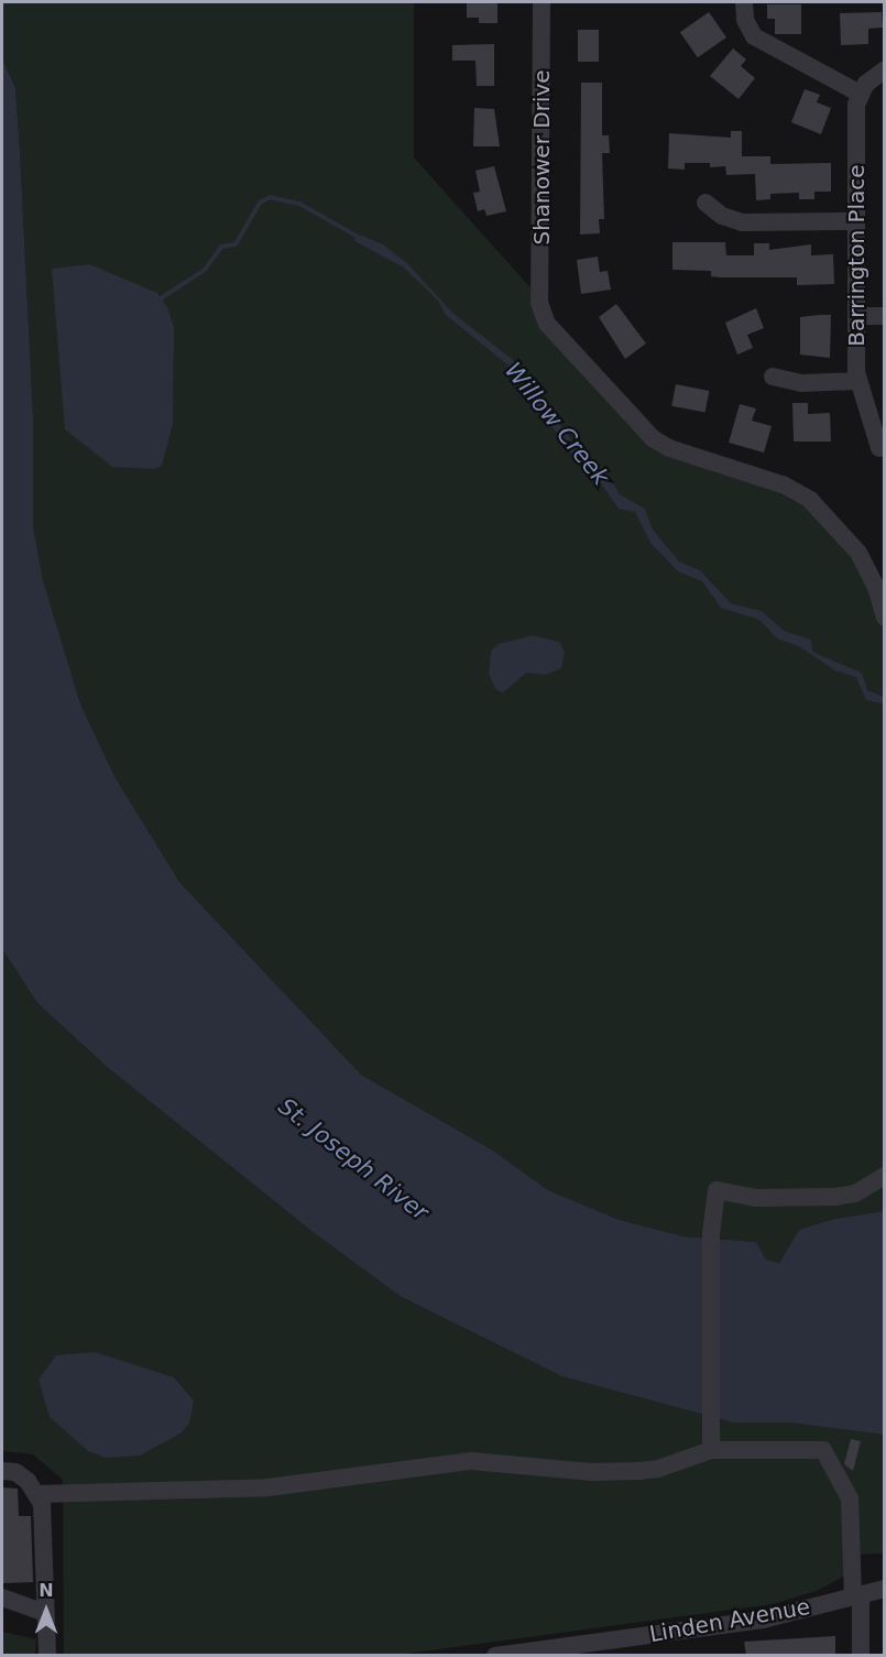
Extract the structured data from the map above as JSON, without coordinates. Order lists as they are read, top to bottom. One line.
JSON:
{"streets":{"street":["Shanower Drive","Barrington Place","Linden Avenue"]},"water":["Willow Creek","St. Joseph River"],"north":"top"}
